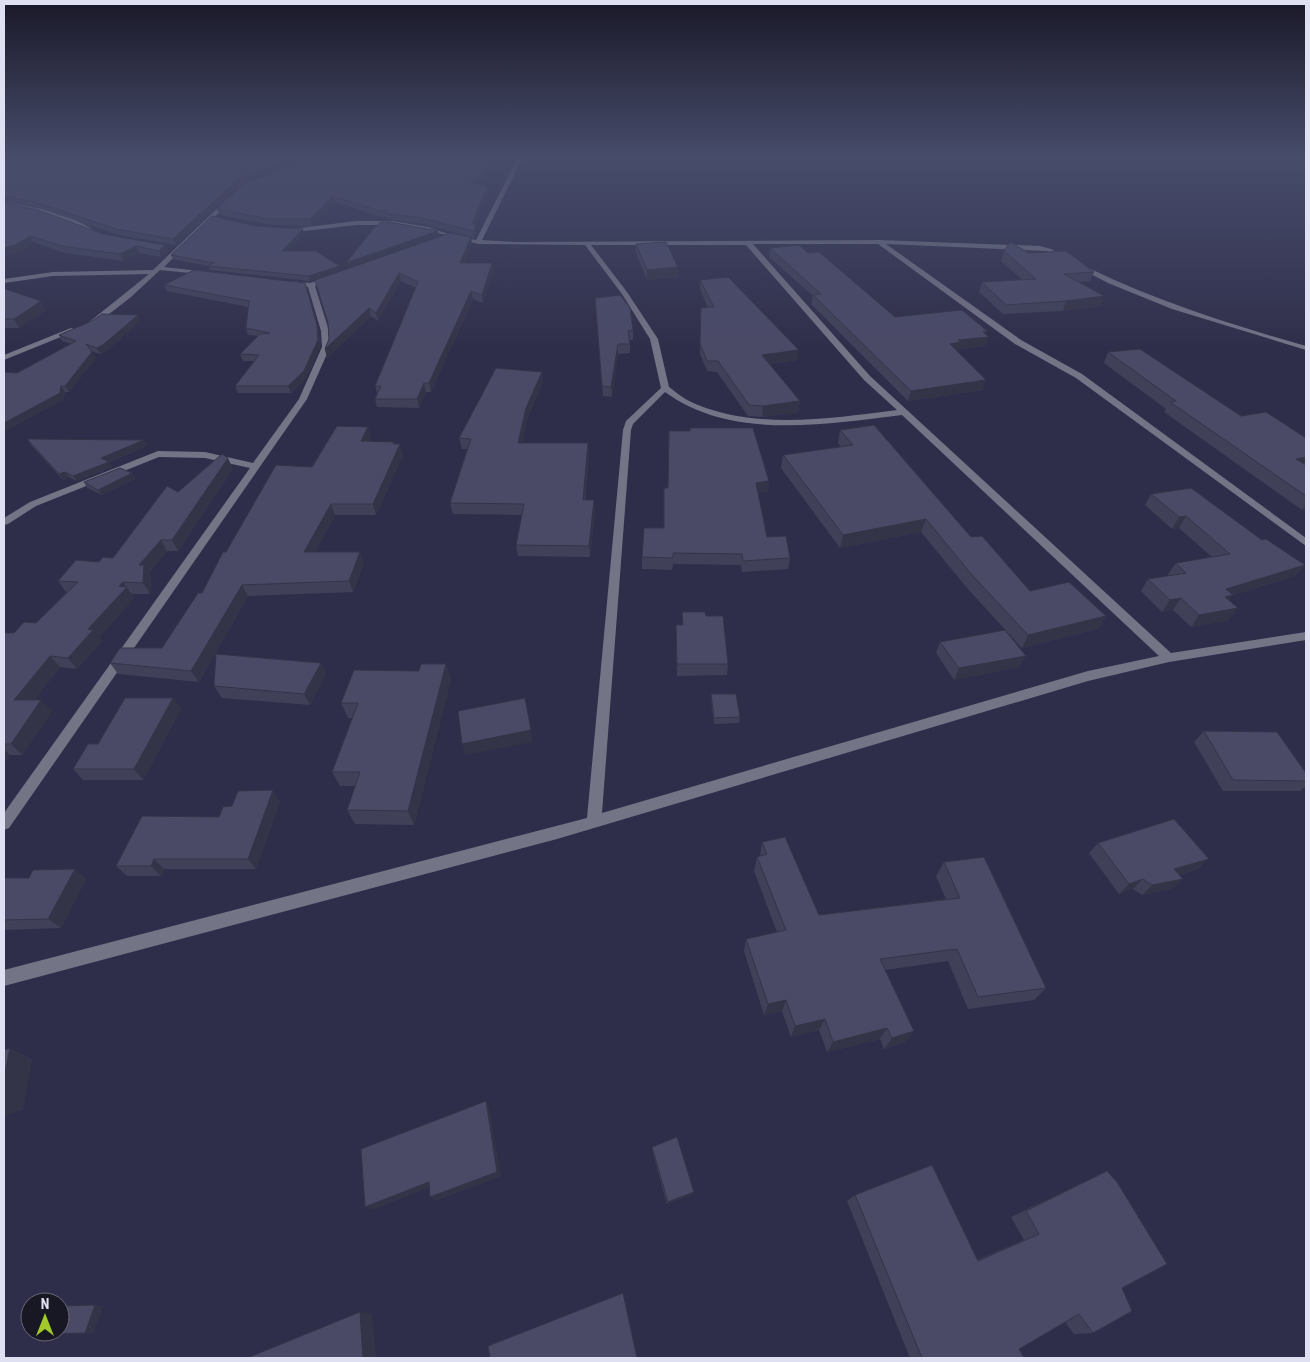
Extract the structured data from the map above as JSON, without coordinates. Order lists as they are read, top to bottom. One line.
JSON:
{"north":"top"}
